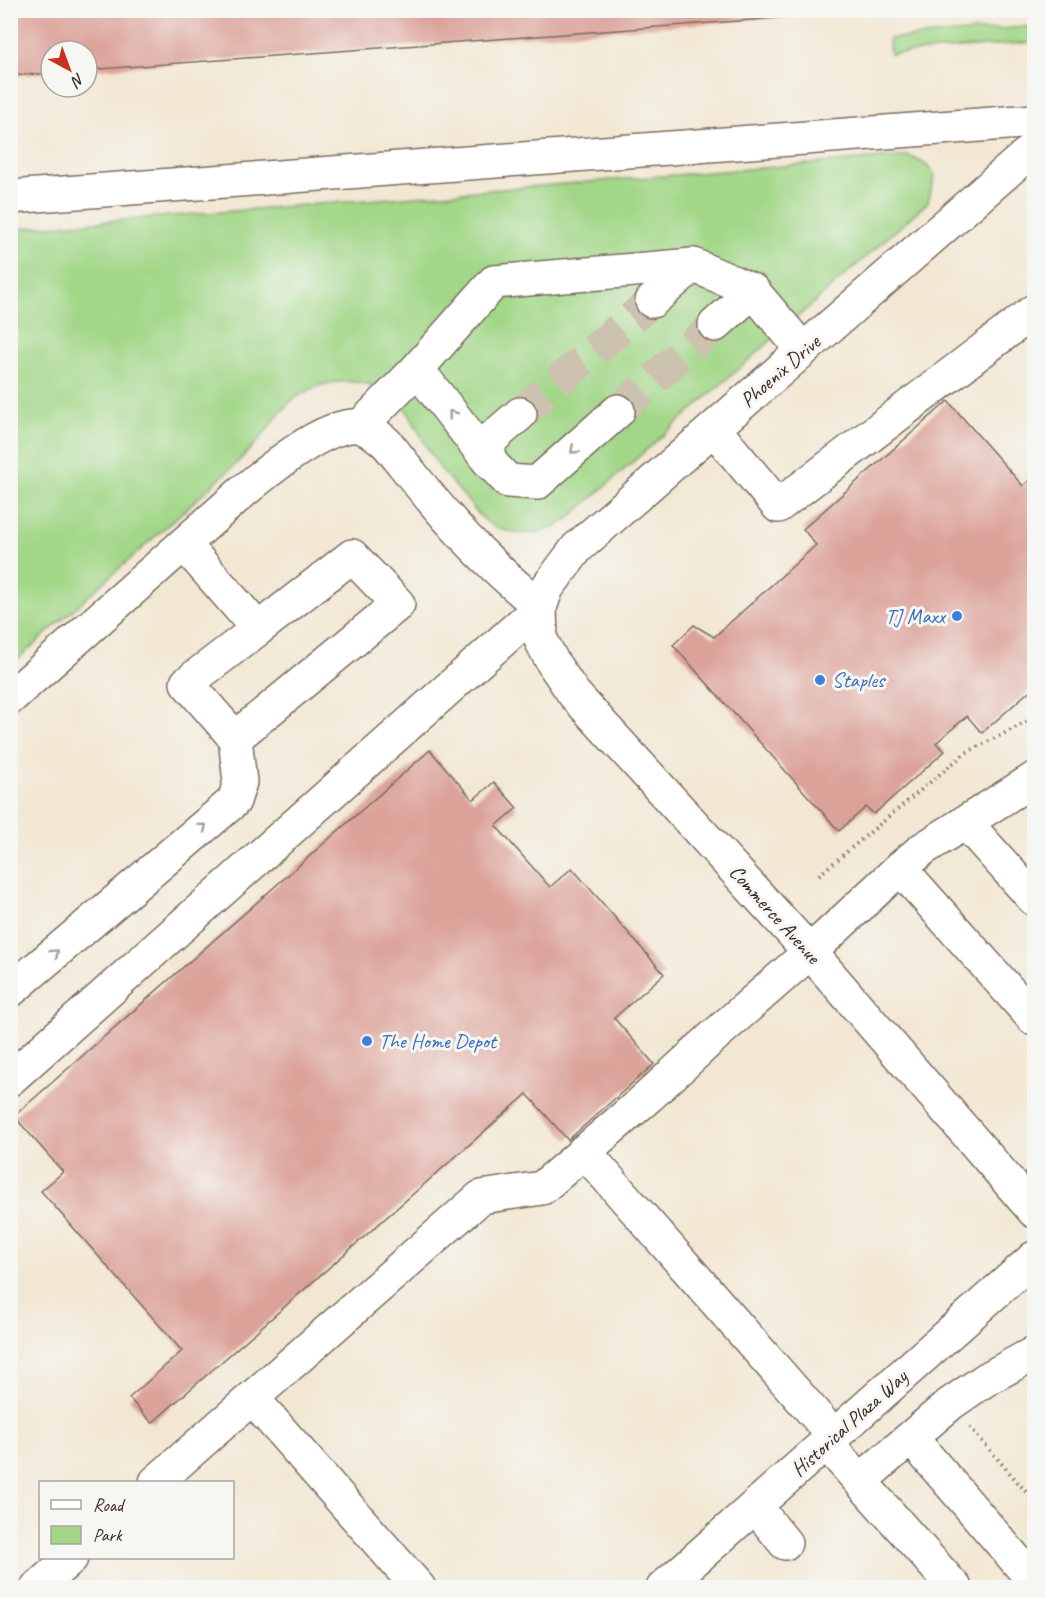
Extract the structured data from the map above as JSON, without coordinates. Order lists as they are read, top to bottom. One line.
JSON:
{"streets":{"street":["Phoenix Drive","Commerce Avenue","Historical Plaza Way"]},"crossings":[["Phoenix Drive","Commerce Avenue"]],"places":["TJ Maxx","Staples","The Home Depot"],"legend":["Road","Park"],"north":"bottom right"}
